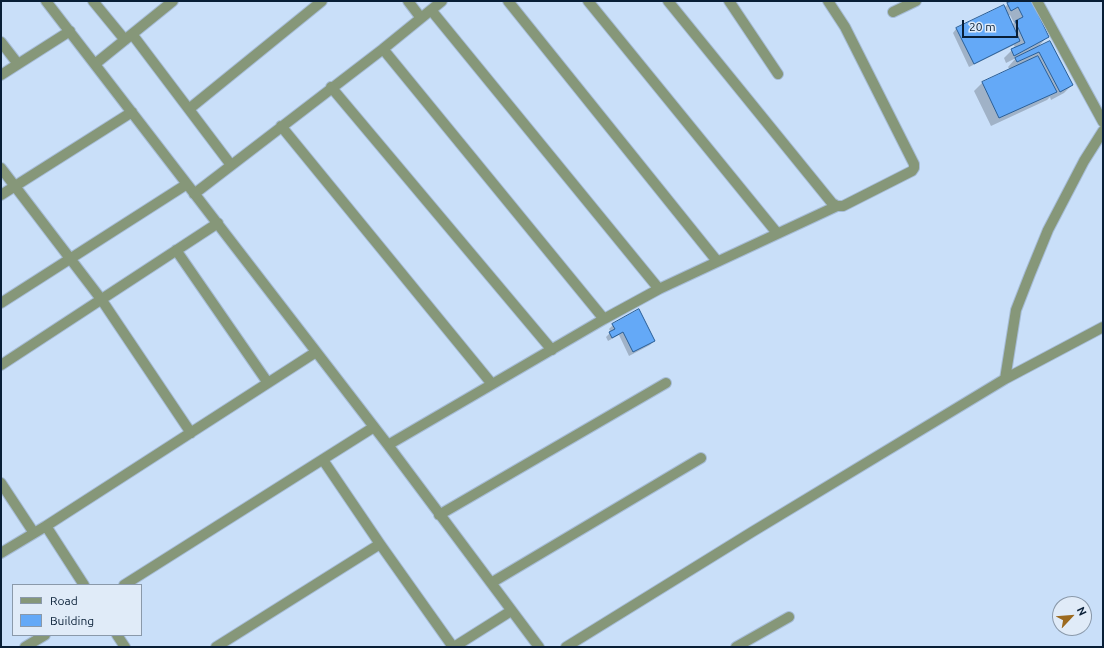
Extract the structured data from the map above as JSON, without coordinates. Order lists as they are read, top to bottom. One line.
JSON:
{"legend":["Road","Building"],"scale_bar":"20 m","north":"top right"}
